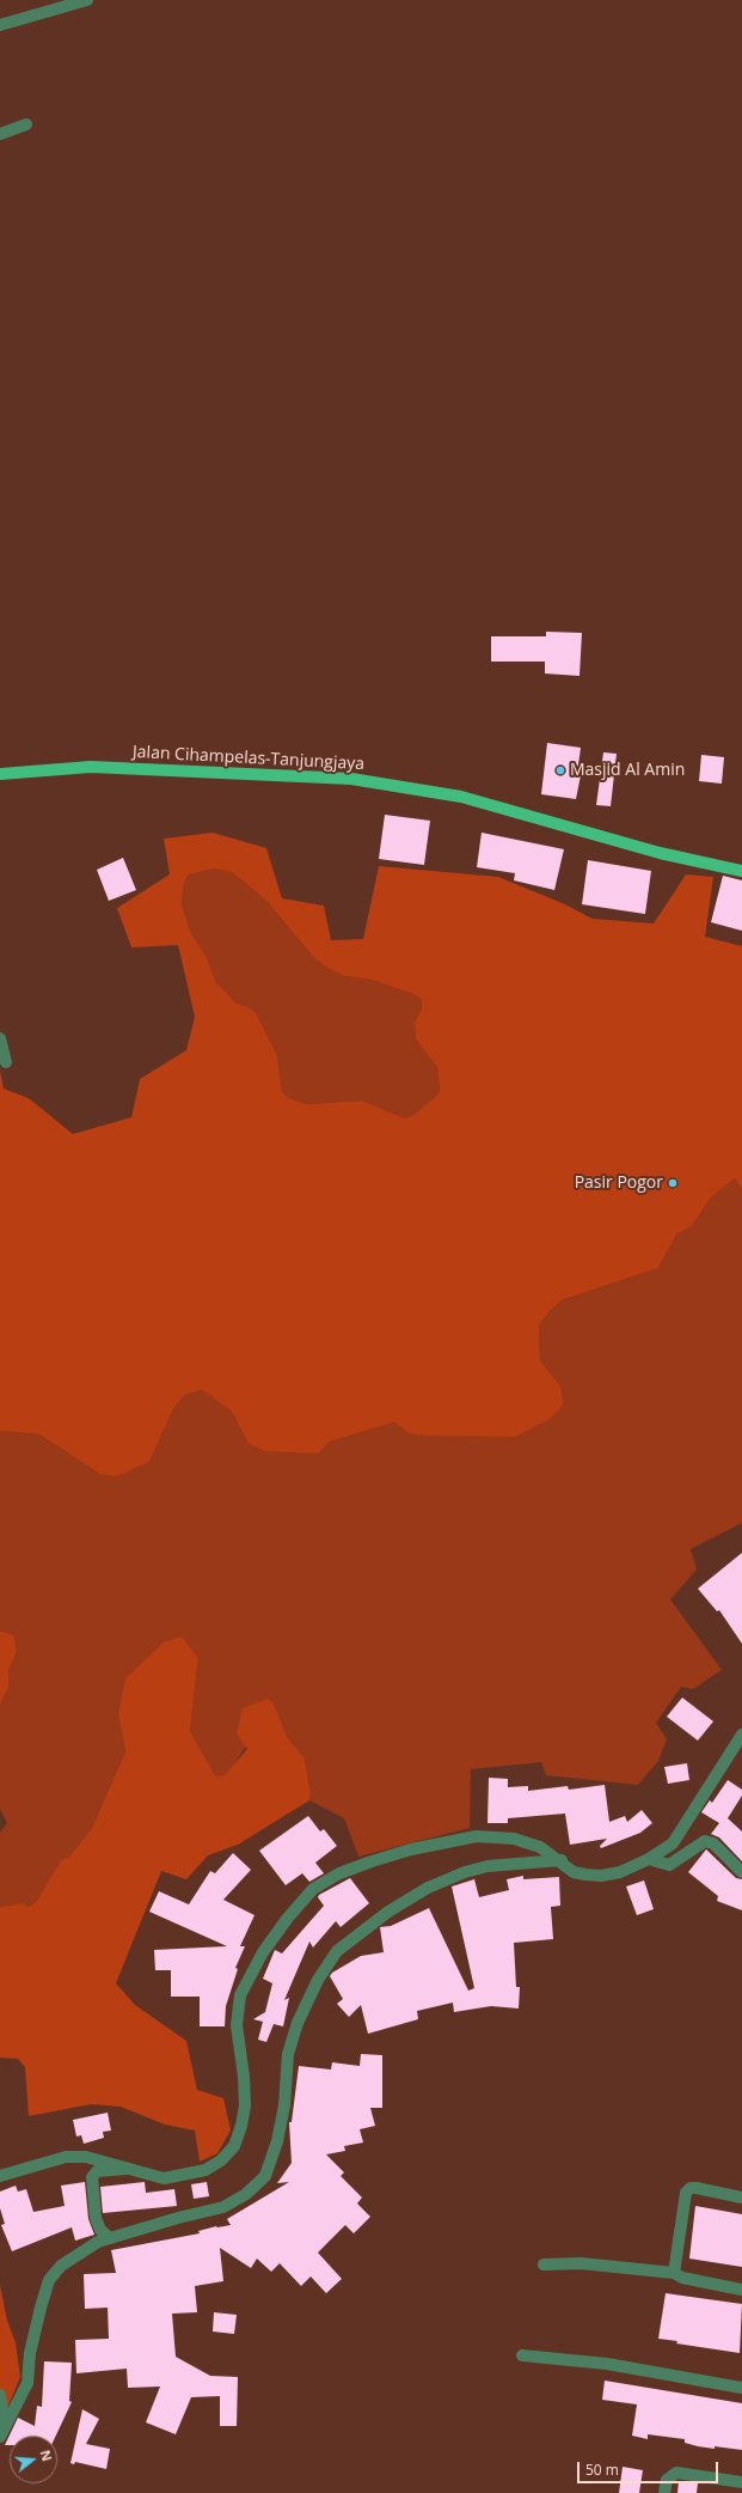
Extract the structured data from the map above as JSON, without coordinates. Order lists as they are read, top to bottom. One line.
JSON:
{"streets":{"main road":["Jalan Cihampelas-Tanjungjaya"]},"places":["Masjid Al Amin","Pasir Pogor"],"scale_bar":"50 m","north":"right"}
